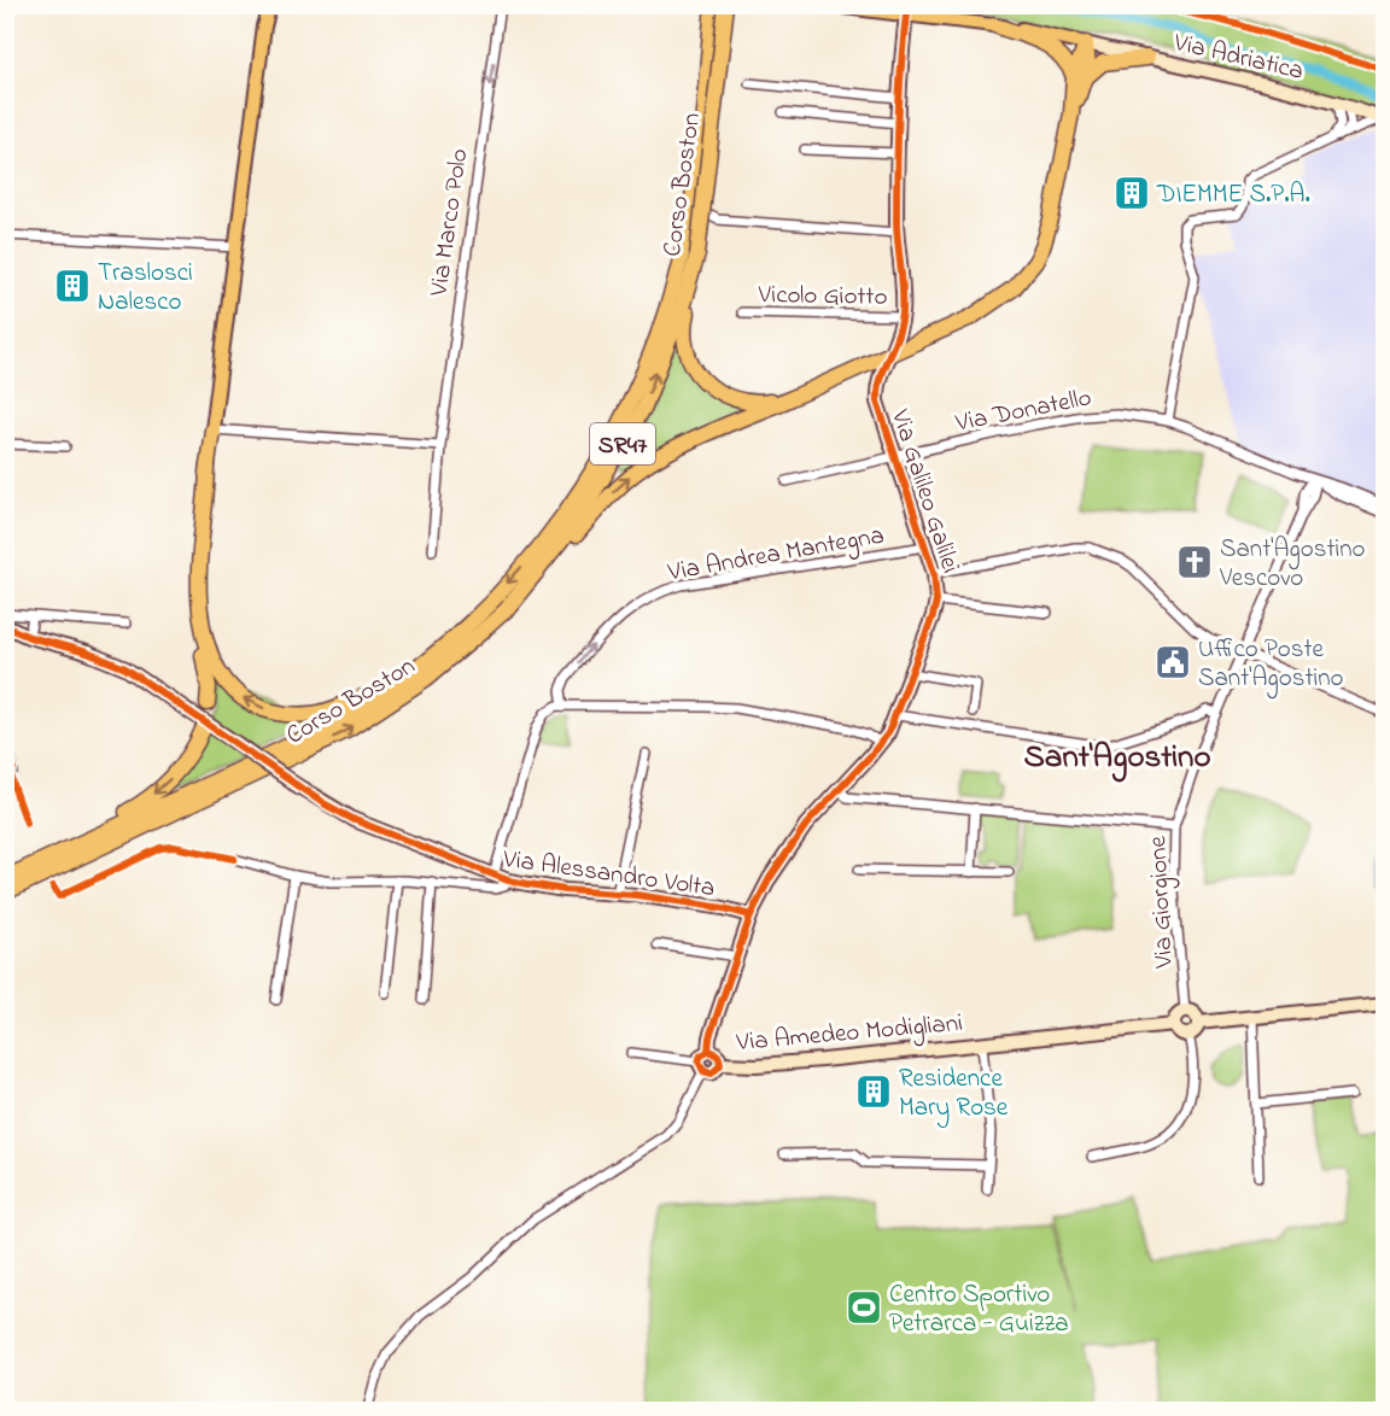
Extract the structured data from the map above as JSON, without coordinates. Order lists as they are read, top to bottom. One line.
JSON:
{"streets":{"highway":["Corso Boston","SR47"],"main road":["Via Adriatica"],"street":["Via Marco Polo","Vicolo Giotto","Via Donatello","Via Galileo Galilei","Via Andrea Mantegna","Via Alessandro Volta","Via Giorgione","Via Amedeo Modigliani"]},"crossings":[["Via Adriatica","SR47"],["Via Adriatica","Via Galileo Galilei"],["Corso Boston","SR47"],["Vicolo Giotto","Via Galileo Galilei"],["Via Donatello","Via Galileo Galilei"],["Via Donatello","Via Giorgione"],["Via Galileo Galilei","Via Andrea Mantegna"],["Via Galileo Galilei","Via Alessandro Volta"],["Via Giorgione","Via Amedeo Modigliani"]],"one_way":["Via Marco Polo","Via Andrea Mantegna"],"districts":["Sant'Agostino"],"places":{"building":["DIEMME S.P.A.","Traslosci Nalesco","Residence Mary Rose"],"church":["Sant'Agostino Vescovo"],"public building":["Uffico Poste Sant'Agostino"],"sports":["Centro Sportivo Petrarca - Guizza"]}}
